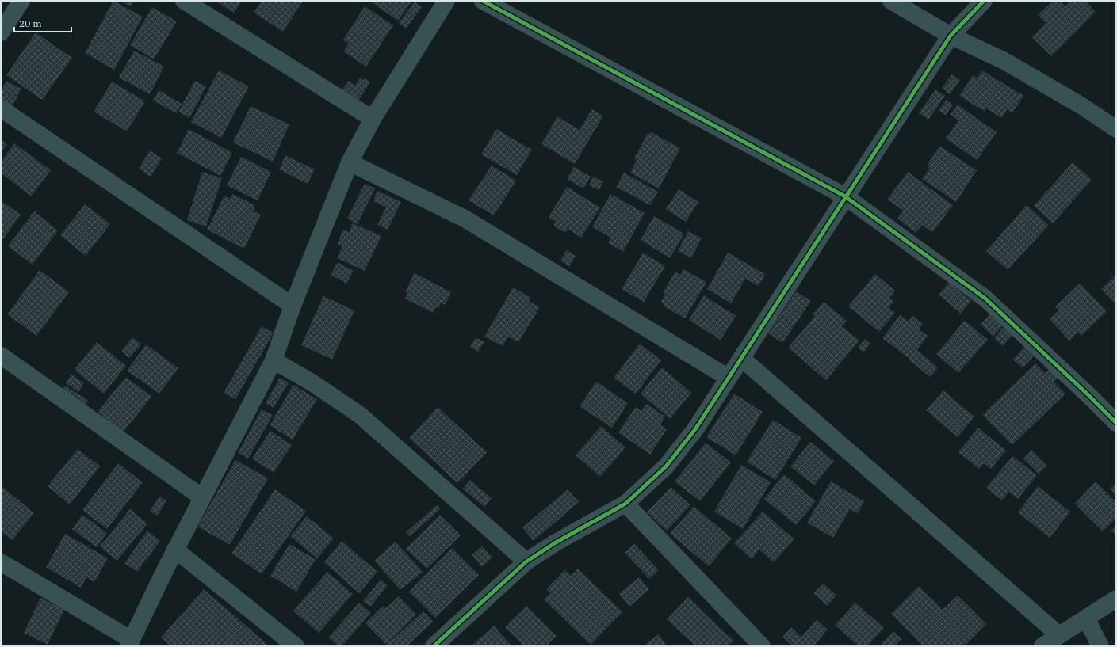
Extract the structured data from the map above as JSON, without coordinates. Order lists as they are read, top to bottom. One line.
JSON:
{"scale_bar":"20 m"}
